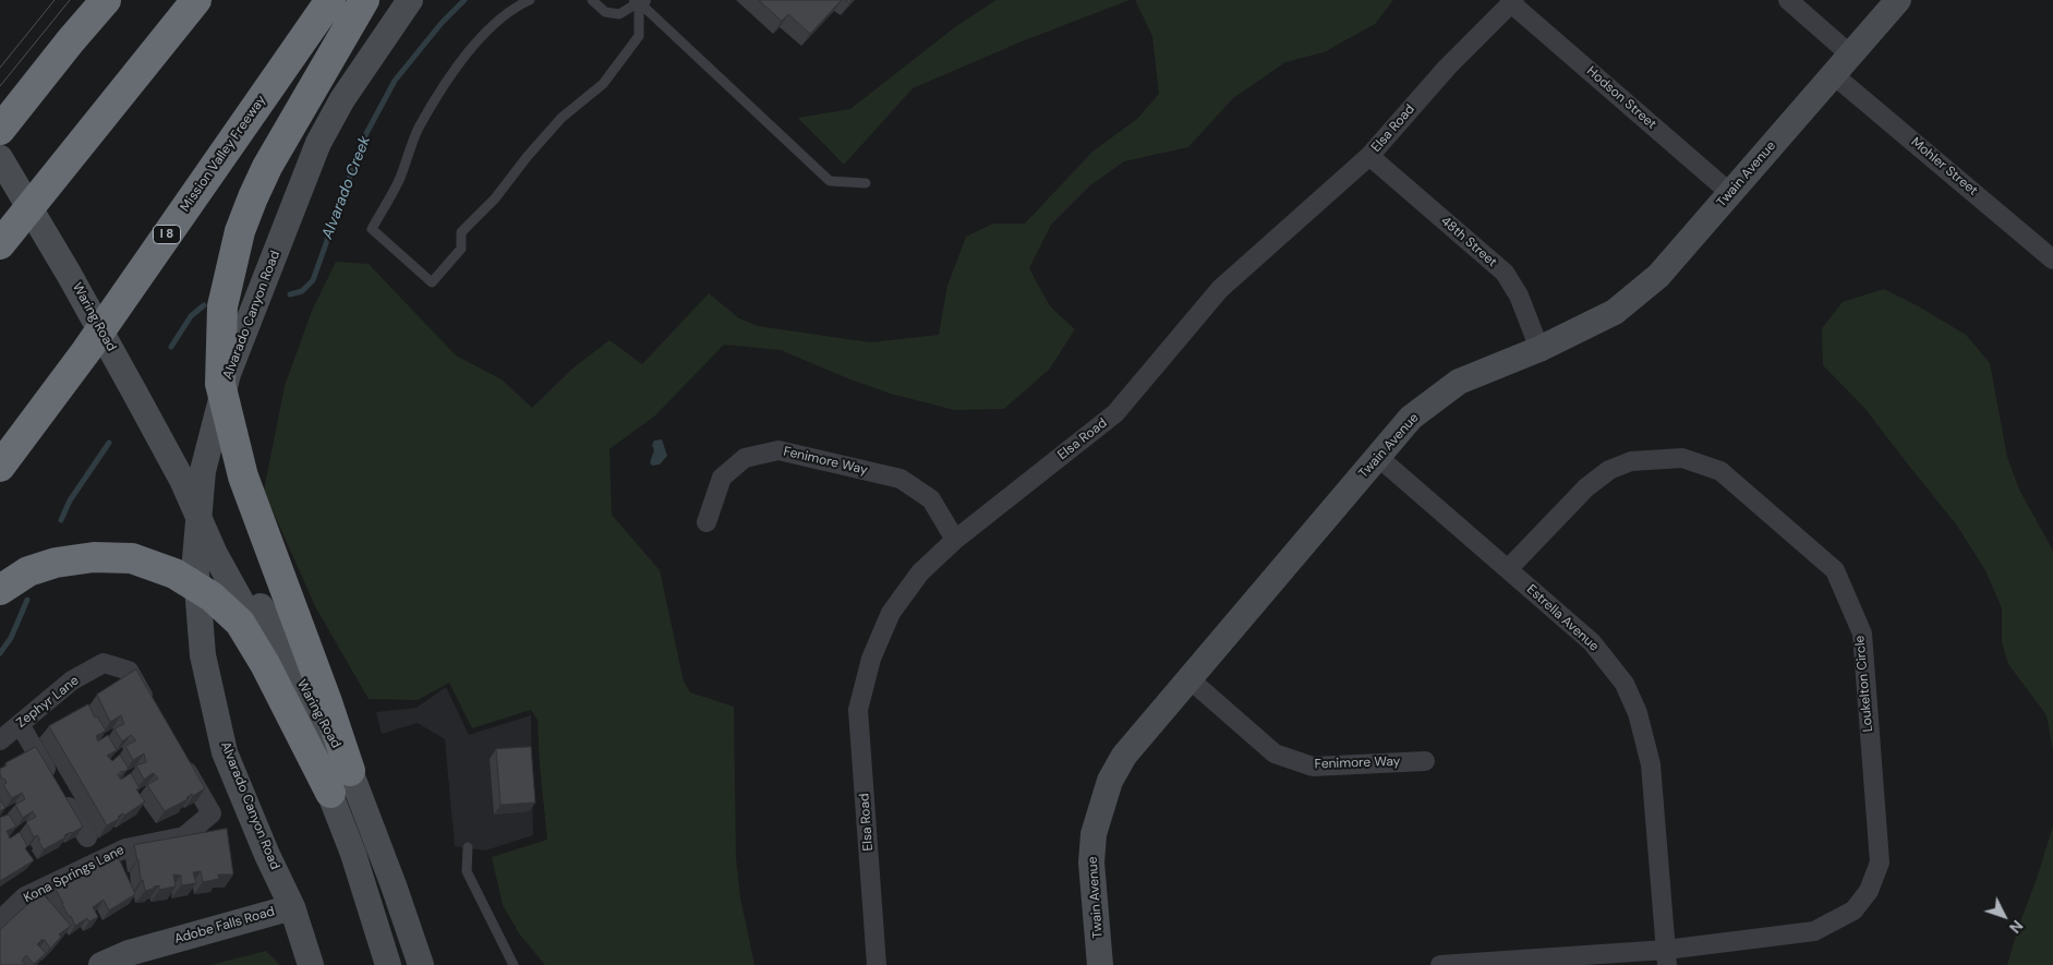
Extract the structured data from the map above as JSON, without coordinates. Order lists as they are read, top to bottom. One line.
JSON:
{"streets":{"highway":["Mission Valley Freeway","I 8"],"street":["Hodson Street","Elsa Road","Mohler Street","Twain Avenue","48th Street","Alvarado Canyon Road","Waring Road","Fenimore Way","Estrella Avenue","Loukelton Circle","Zephyr Lane","Kona Springs Lane","Adobe Falls Road"]},"crossings":[["Hodson Street","Elsa Road"],["Hodson Street","Twain Avenue"],["Elsa Road","48th Street"],["Elsa Road","Fenimore Way"],["Mohler Street","Twain Avenue"],["Twain Avenue","48th Street"],["Twain Avenue","Fenimore Way"],["Twain Avenue","Estrella Avenue"],["Alvarado Canyon Road","Adobe Falls Road"],["Estrella Avenue","Loukelton Circle"]],"water":["Alvarado Creek"],"north":"bottom right"}
